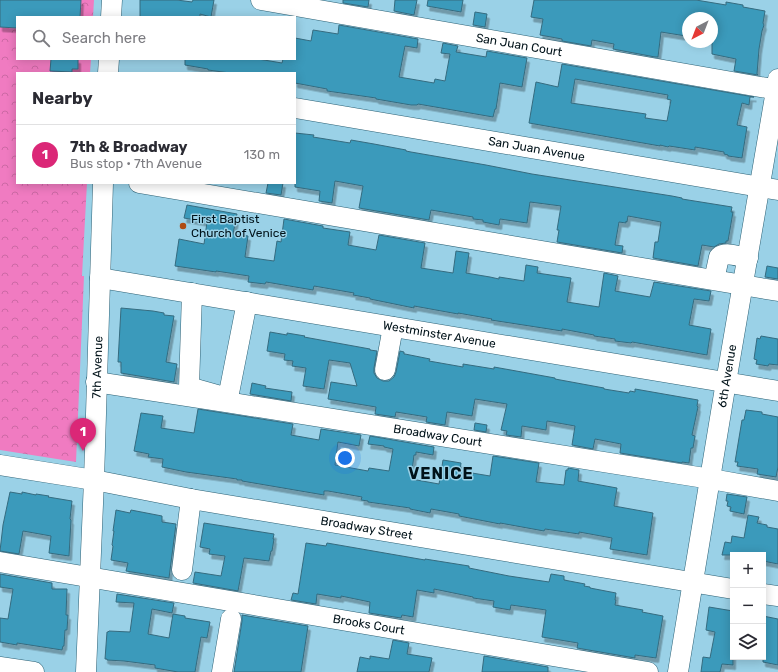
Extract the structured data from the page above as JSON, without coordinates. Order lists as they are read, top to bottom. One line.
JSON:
{"streets":{"street":["San Juan Court","San Juan Avenue","Westminster Avenue","7th Avenue","6th Avenue","Broadway Court","Broadway Street","Brooks Court"]},"crossings":[["San Juan Court","6th Avenue"],["San Juan Avenue","6th Avenue"],["Westminster Avenue","7th Avenue"],["Westminster Avenue","6th Avenue"],["7th Avenue","Broadway Court"],["7th Avenue","Broadway Street"],["7th Avenue","Brooks Court"],["6th Avenue","Broadway Court"],["6th Avenue","Broadway Street"]],"districts":["VENICE"],"places":["First Baptist Church of Venice"],"north":"bottom left","page":{"search":"Search here","heading":"Nearby","list":[{"mark":"1","name":"7th & Broadway","note":"Bus stop · 7th Avenue","value":"130 m"}],"pins":"1","map_buttons":["+","−"]}}
